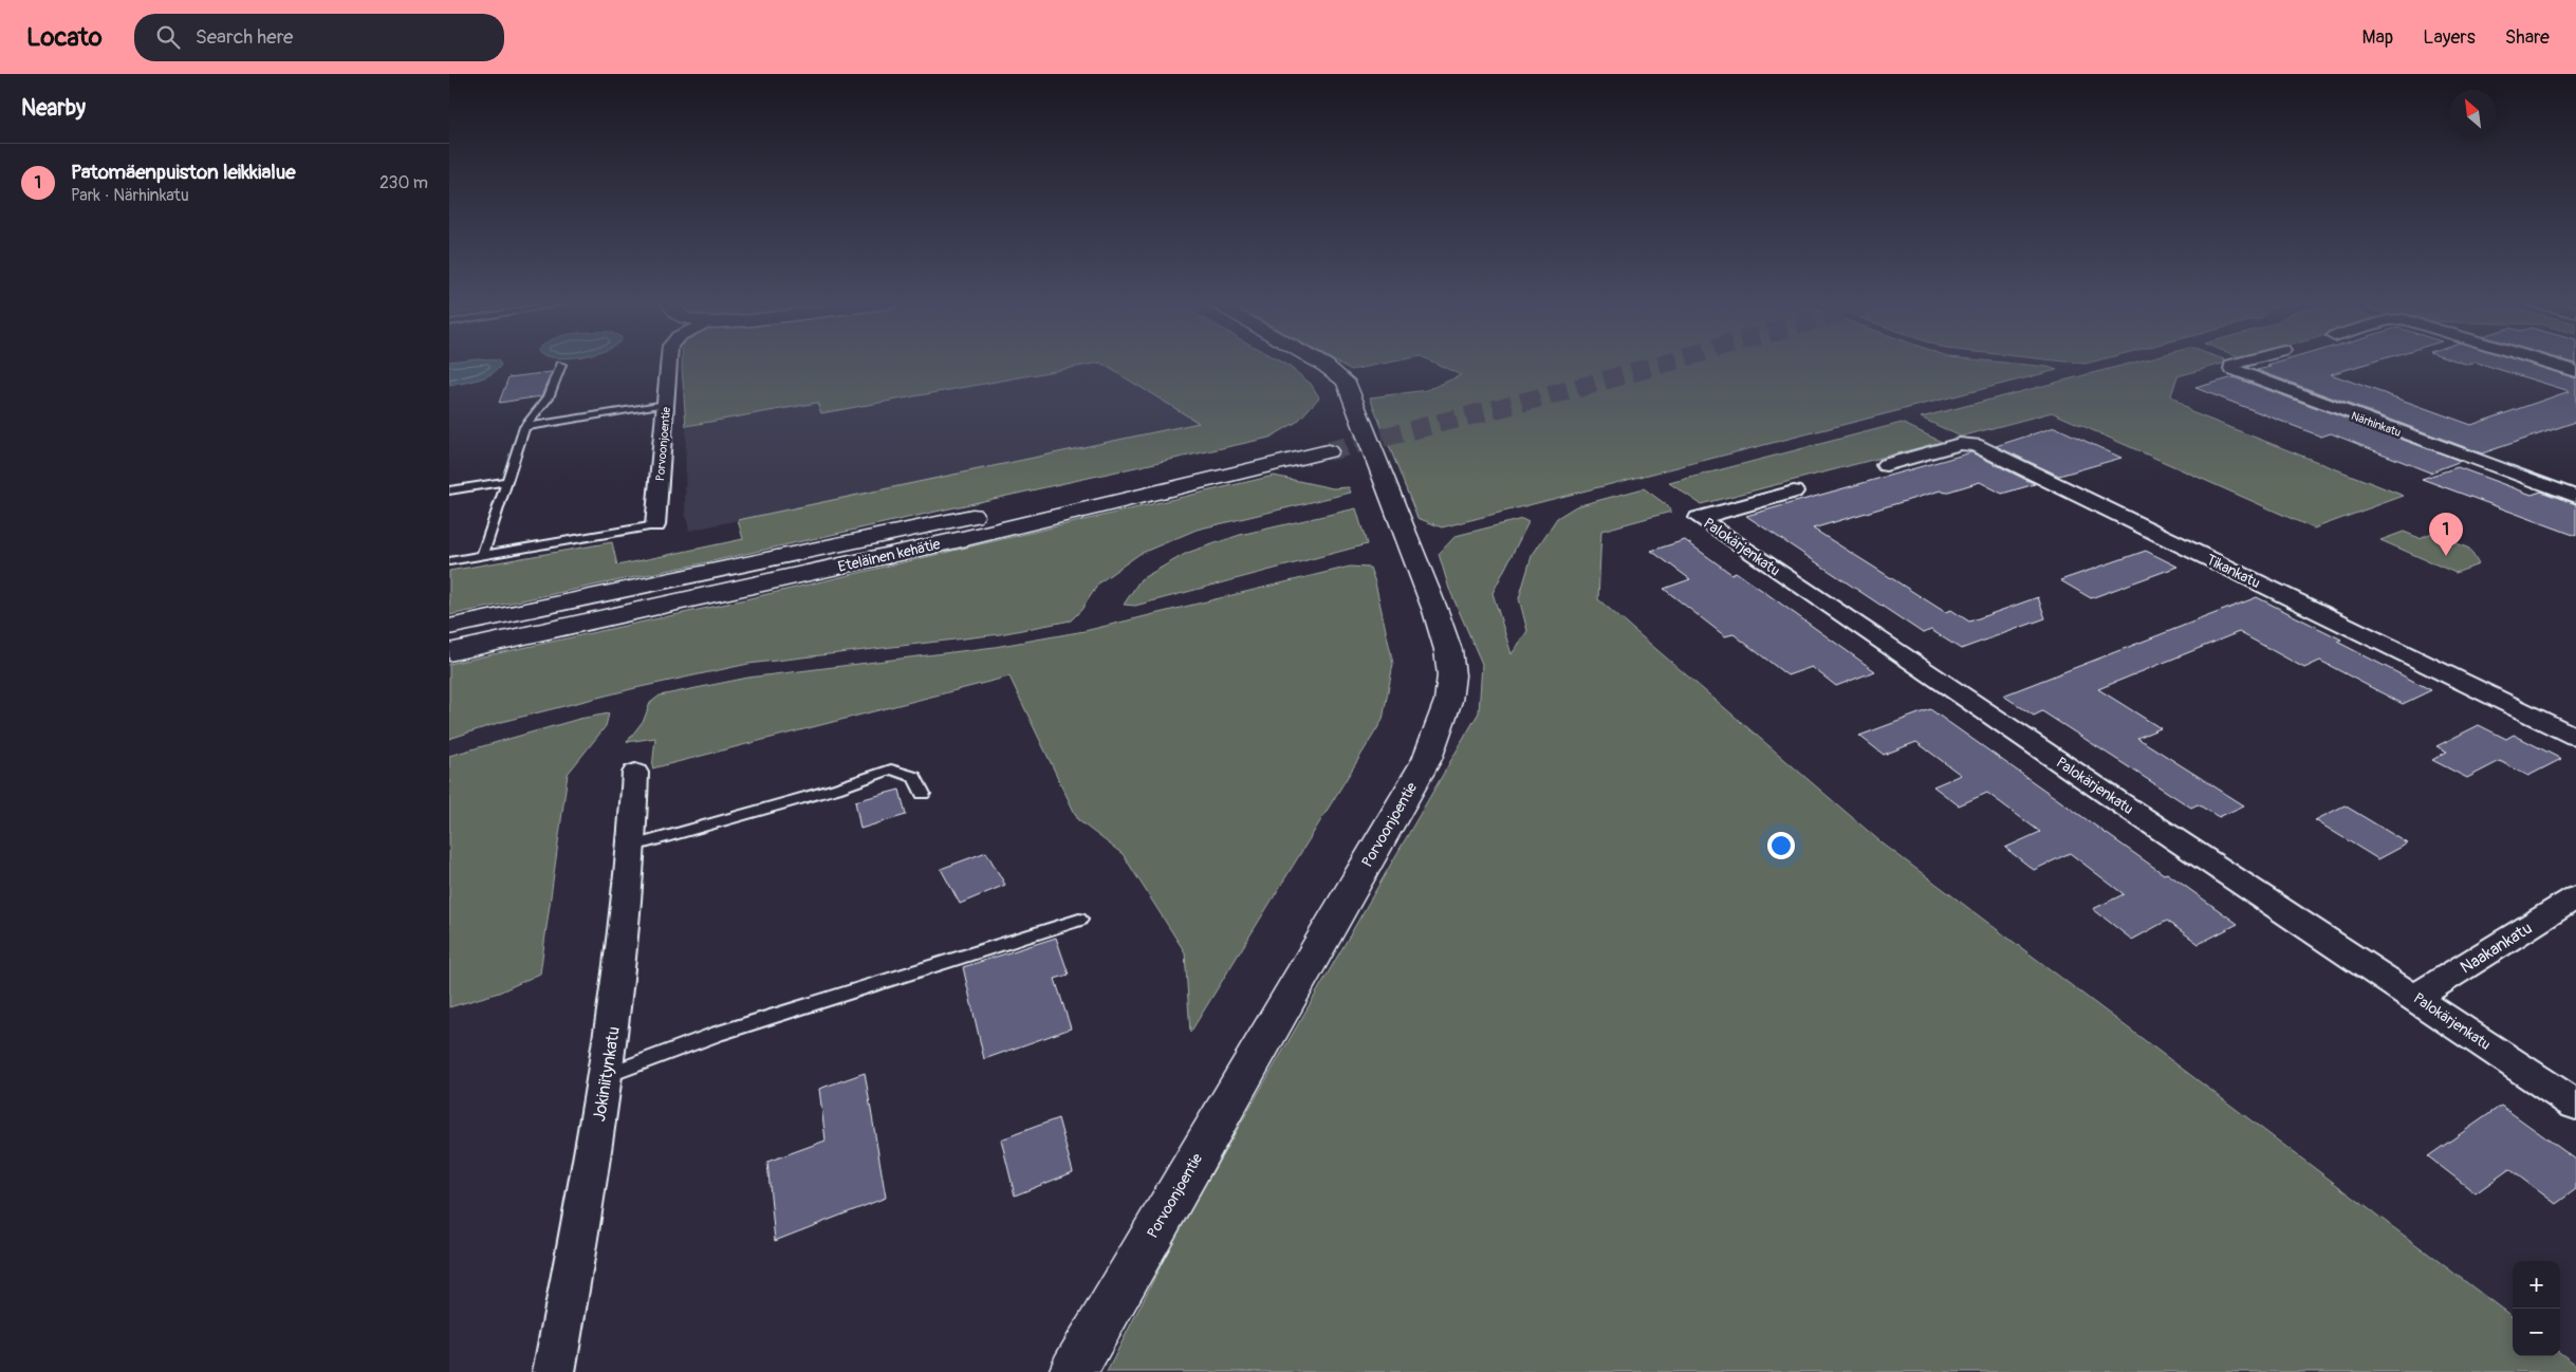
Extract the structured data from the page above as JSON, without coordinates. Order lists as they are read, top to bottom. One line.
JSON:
{"streets":{"main road":["Porvoonjoentie","Eteläinen kehätie"],"street":["Närhinkatu","Palokärjenkatu","Tikankatu","Naakankatu","Jokiniitynkatu"]},"crossings":[["Palokärjenkatu","Naakankatu"]],"north":"top left","page":{"header":"Locato","search":"Search here","nav":["Map","Layers","Share"],"heading":"Nearby","list":[{"mark":"1","name":"Patomäenpuiston leikkialue","note":"Park · Närhinkatu","value":"230 m"}],"pins":"1","map_buttons":["+","−"]}}
